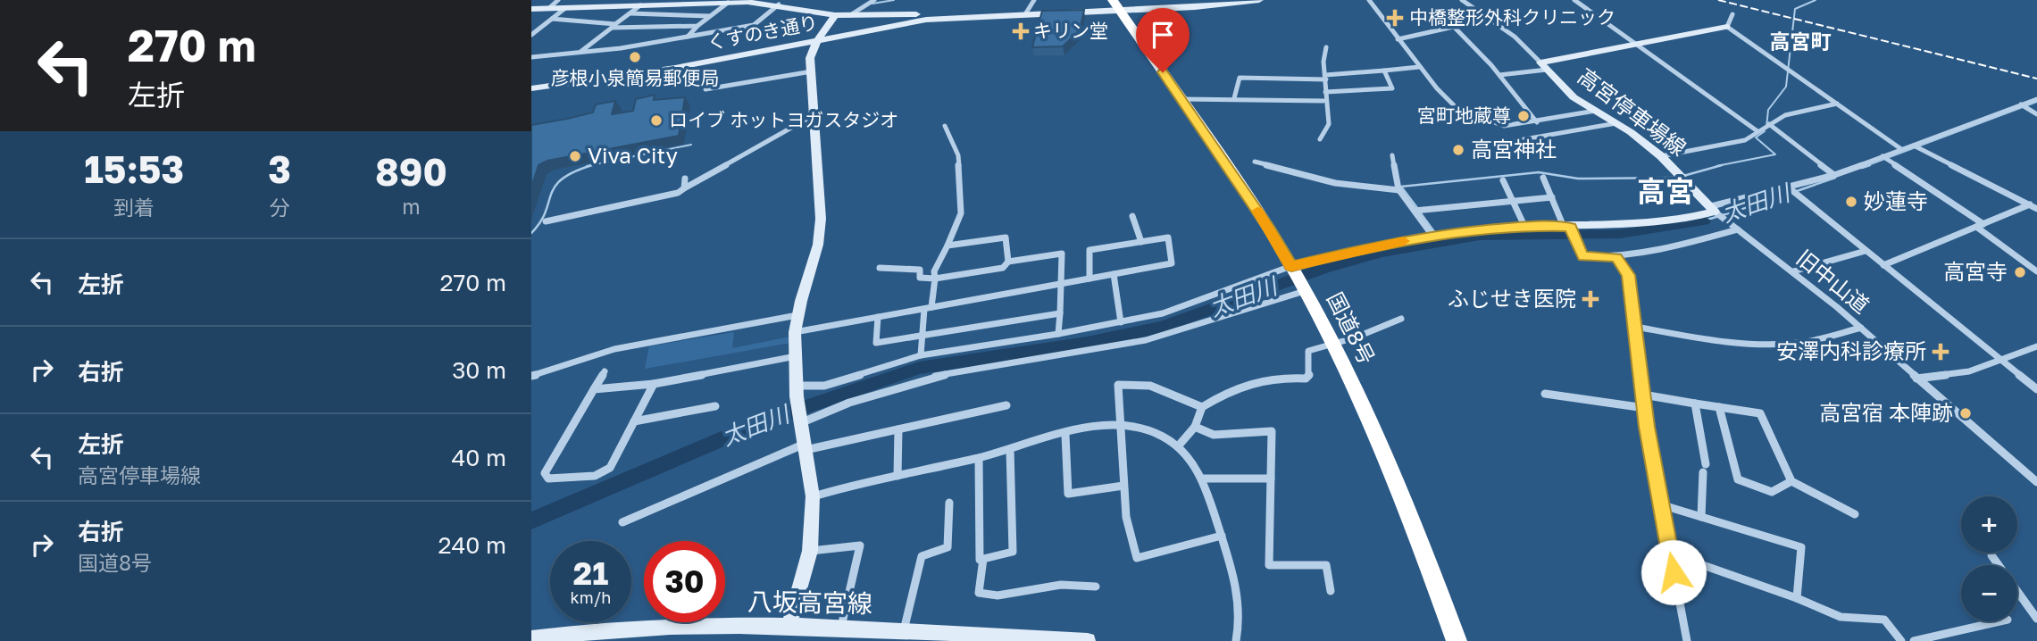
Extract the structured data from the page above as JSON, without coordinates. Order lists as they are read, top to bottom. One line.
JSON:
{"streets":{"highway":["国道8号"],"main road":["くすのき通り","高宮停車場線","八坂高宮線"],"street":["旧中山道"]},"crossings":[["くすのき通り","国道8号"],["高宮停車場線","旧中山道"]],"districts":["高宮町","高宮"],"water":["太田川"],"places":{"health":["中橋整形外科クリニック","キリン堂","ふじせき医院","安澤内科診療所"],"other":["彦根小泉簡易郵便局","宮町地蔵尊","ロイブ ホットヨガスタジオ","高宮神社","Viva City","妙蓮寺","高宮寺","高宮宿 本陣跡"]},"page":{"turn":["270 m","左折"],"eta":["15:53","到着","3","分","890","m"],"list":[{"name":"左折","value":"270 m"},{"name":"右折","value":"30 m"},{"name":"左折","note":"高宮停車場線","value":"40 m"},{"name":"右折","note":"国道8号","value":"240 m"}],"map_buttons":["+","−"],"speed":"21 km/h","limit":"30"}}
